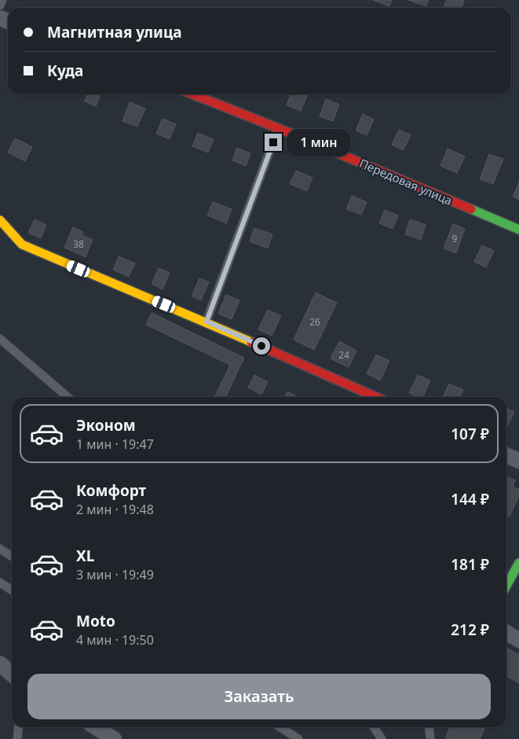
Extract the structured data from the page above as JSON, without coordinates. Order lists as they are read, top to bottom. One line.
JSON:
{"streets":{"street":["Передовая улица"]},"house_numbers":["9","38","26","24"],"page":{"banner":["Магнитная улица","Куда"],"bubble":"1 мин","list":[{"name":"Эконом","note":"1 мин · 19:47","value":"107 ₽"},{"name":"Комфорт","note":"2 мин · 19:48","value":"144 ₽"},{"name":"XL","note":"3 мин · 19:49","value":"181 ₽"},{"name":"Moto","note":"4 мин · 19:50","value":"212 ₽"}],"buttons":"Заказать"}}
